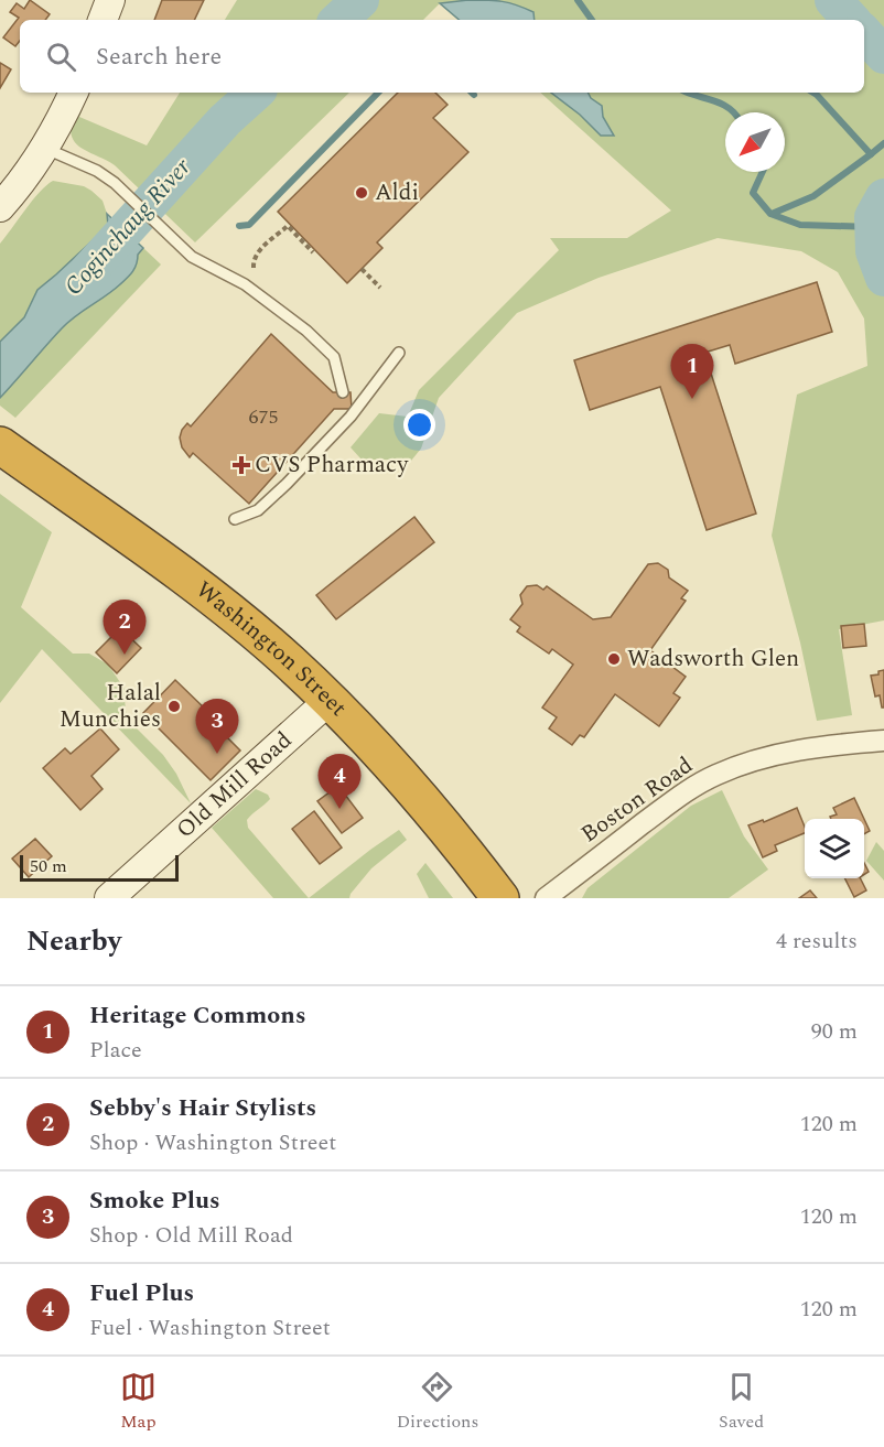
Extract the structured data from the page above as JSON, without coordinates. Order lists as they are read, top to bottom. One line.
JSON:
{"streets":{"highway":["Washington Street"],"street":["Old Mill Road","Boston Road"]},"crossings":[["Washington Street","Old Mill Road"]],"water":["Coginchaug River"],"places":{"other":["Aldi","Wadsworth Glen","Halal Munchies"],"health":["CVS Pharmacy"]},"house_numbers":["675"],"scale_bar":"50 m","north":"bottom left","page":{"search":"Search here","pins":["1","2","3","4"],"scale":"50 m","heading":["Nearby","4 results"],"list":[{"mark":"1","name":"Heritage Commons","note":"Place","value":"90 m"},{"mark":"2","name":"Sebby's Hair Stylists","note":"Shop · Washington Street","value":"120 m"},{"mark":"3","name":"Smoke Plus","note":"Shop · Old Mill Road","value":"120 m"},{"mark":"4","name":"Fuel Plus","note":"Fuel · Washington Street","value":"120 m"}],"nav":["Map","Directions","Saved"]}}
